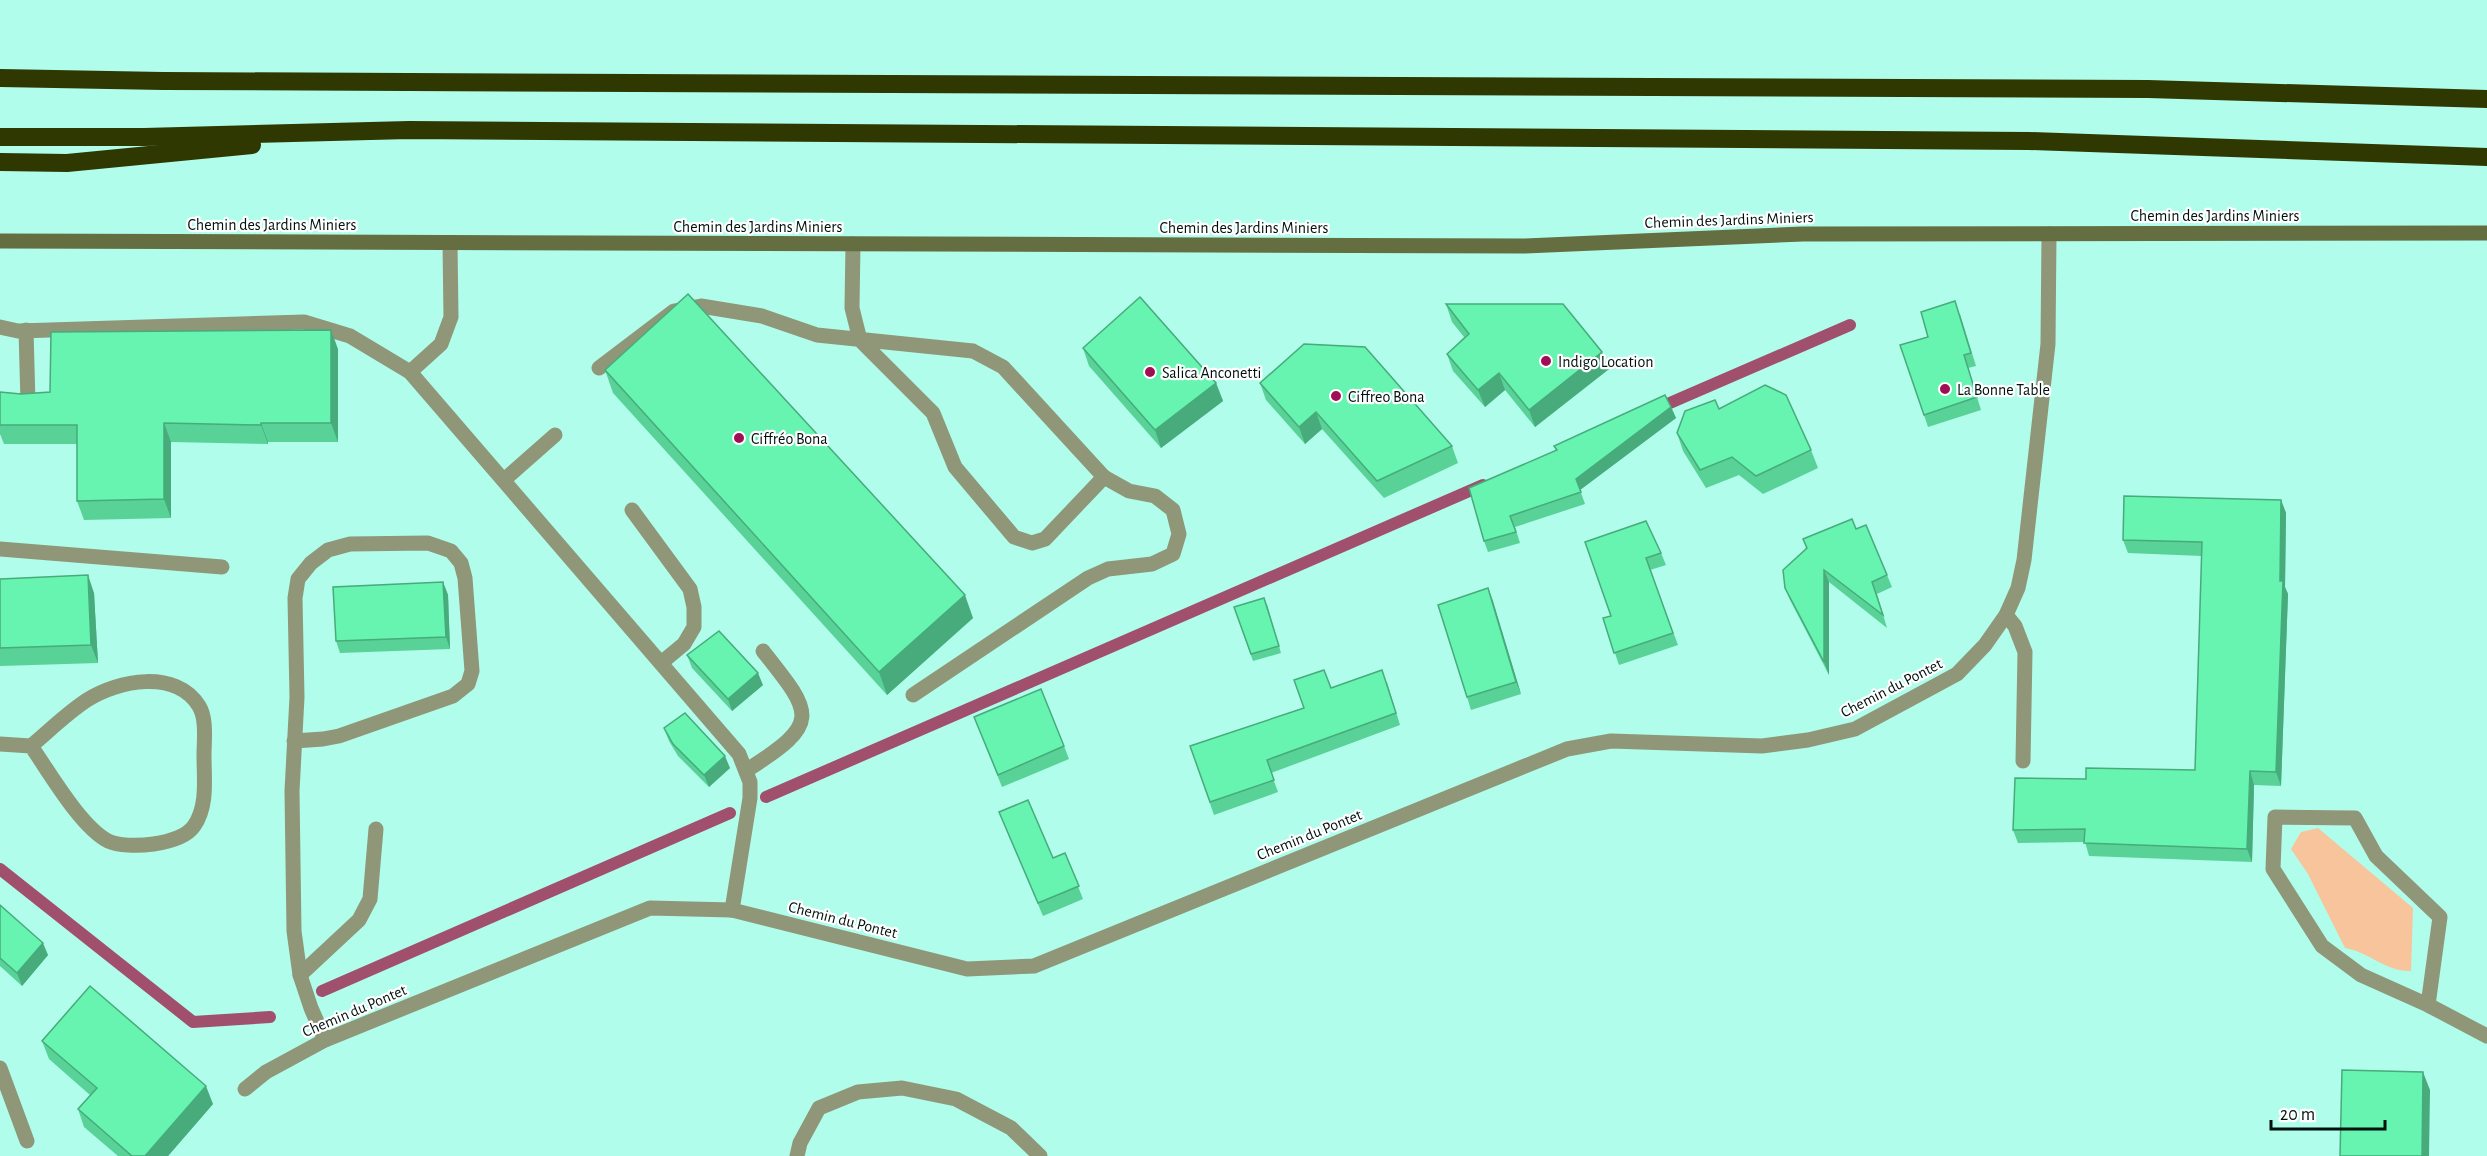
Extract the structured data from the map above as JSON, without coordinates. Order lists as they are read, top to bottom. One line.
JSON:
{"streets":{"street":["Chemin des Jardins Miniers","Chemin du Pontet"]},"crossings":[["Chemin des Jardins Miniers","Chemin du Pontet"]],"places":["Indigo Location","Salica Anconetti","La Bonne Table","Ciffreo Bona","Ciffréo Bona"],"scale_bar":"20 m"}
